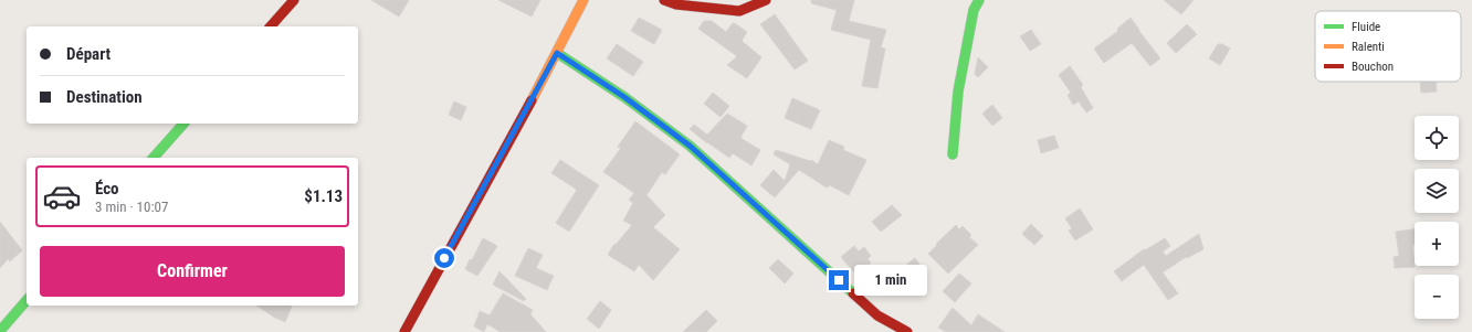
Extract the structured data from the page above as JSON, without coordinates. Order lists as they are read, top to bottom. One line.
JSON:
{"legend":["Fluide","Ralenti","Bouchon"],"page":{"banner":["Départ","Destination"],"map_buttons":["+","−"],"list":[{"name":"Éco","note":"3 min · 10:07","value":"$1.13"}],"buttons":"Confirmer","bubble":"1 min"}}
